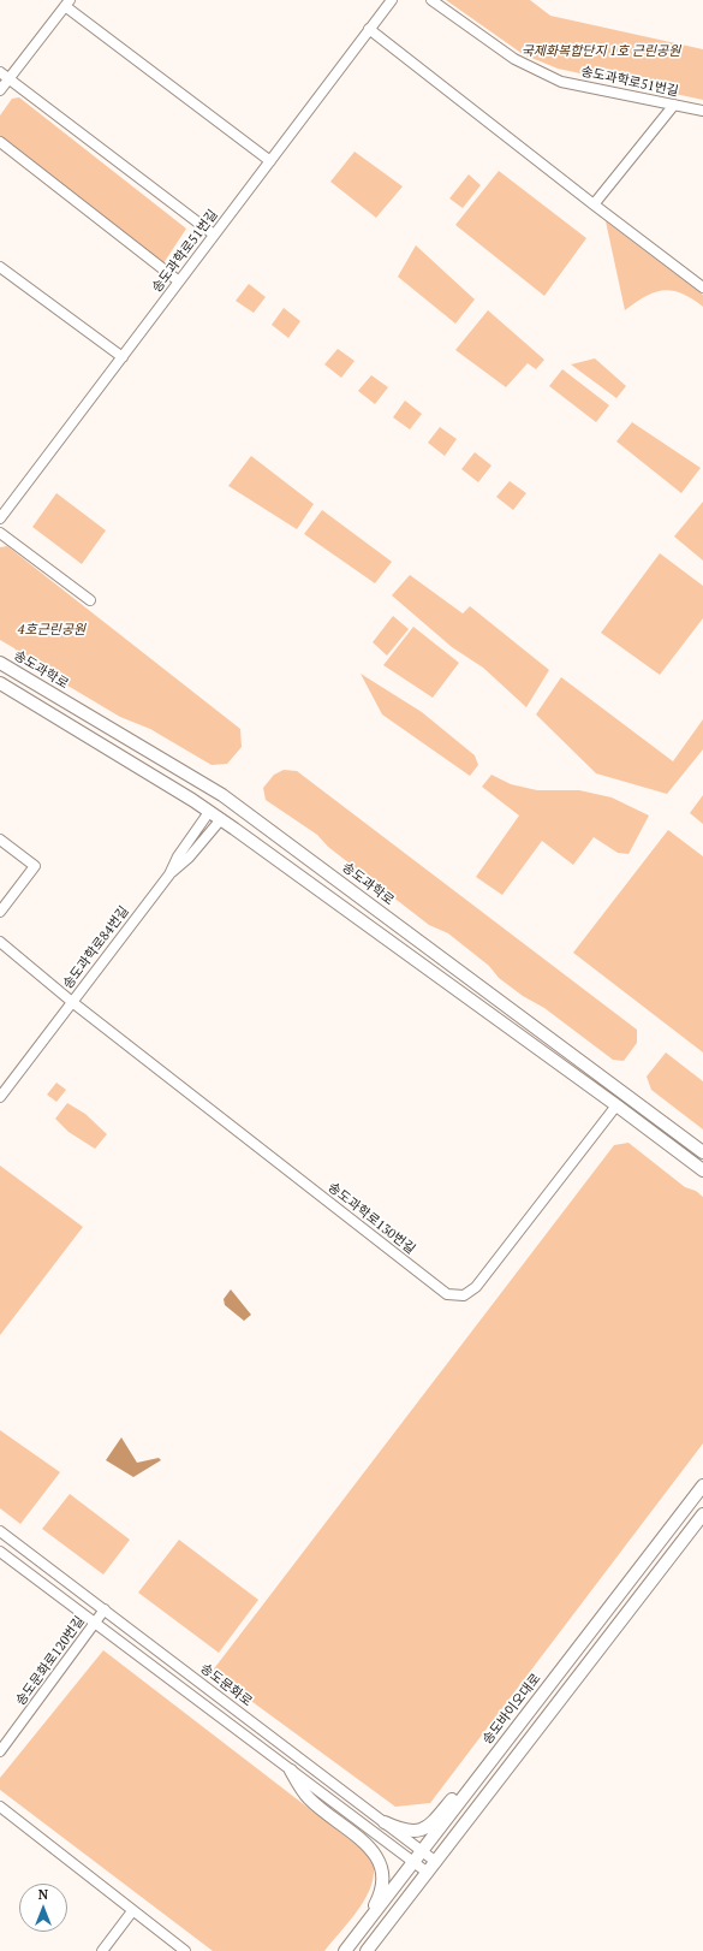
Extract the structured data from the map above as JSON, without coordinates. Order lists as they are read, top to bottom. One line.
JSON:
{"streets":{"main road":["송도과학로","송도바이오대로"],"street":["송도과학로51번길","송도과학로84번길","송도과학로130번길","송도문화로120번길","송도문화로"]},"crossings":[["송도과학로84번길","송도과학로130번길"],["송도문화로120번길","송도문화로"],["송도문화로","송도바이오대로"]],"parks":["국제화복합단지 1호 근린공원","4호근린공원"],"north":"top"}
